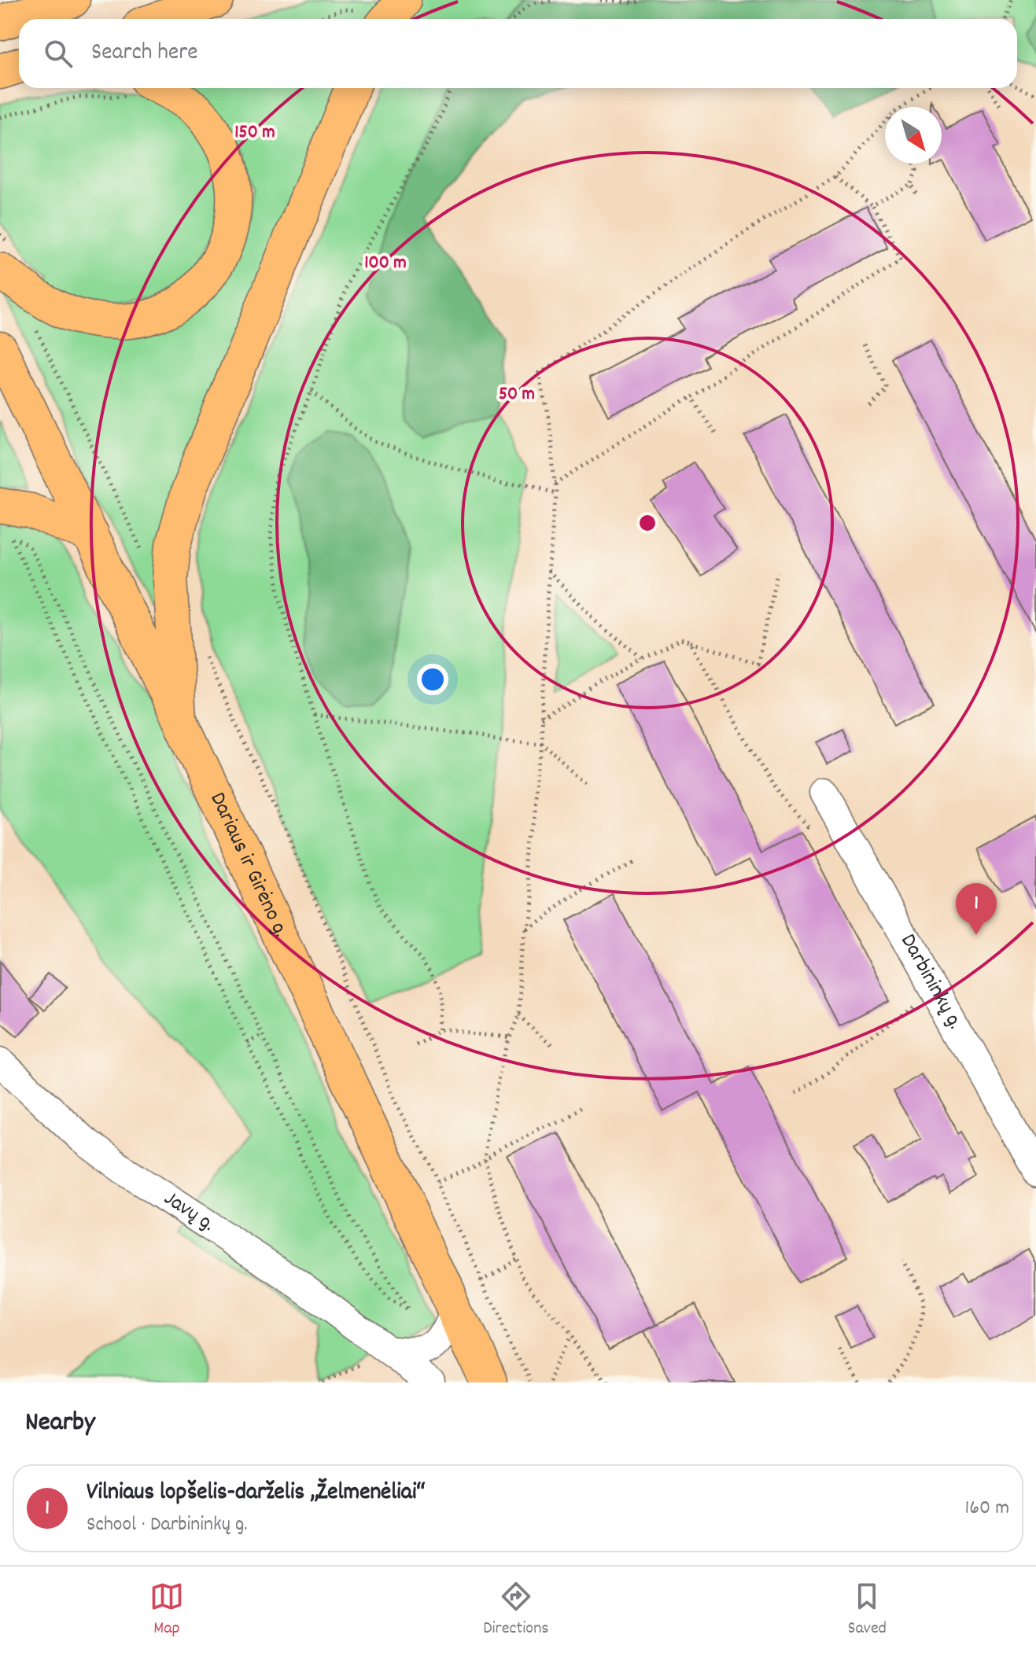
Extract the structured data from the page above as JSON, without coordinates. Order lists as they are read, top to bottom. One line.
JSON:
{"streets":{"main road":["Dariaus ir Girėno g."],"street":["Darbininkų g.","Javų g."]},"north":"bottom right","page":{"search":"Search here","pins":"1","heading":"Nearby","list":[{"mark":"1","name":"Vilniaus lopšelis-darželis „Želmenėliai“","note":"School · Darbininkų g.","value":"160 m"}],"nav":["Map","Directions","Saved"]},"rings":["150 m","100 m","50 m"]}
